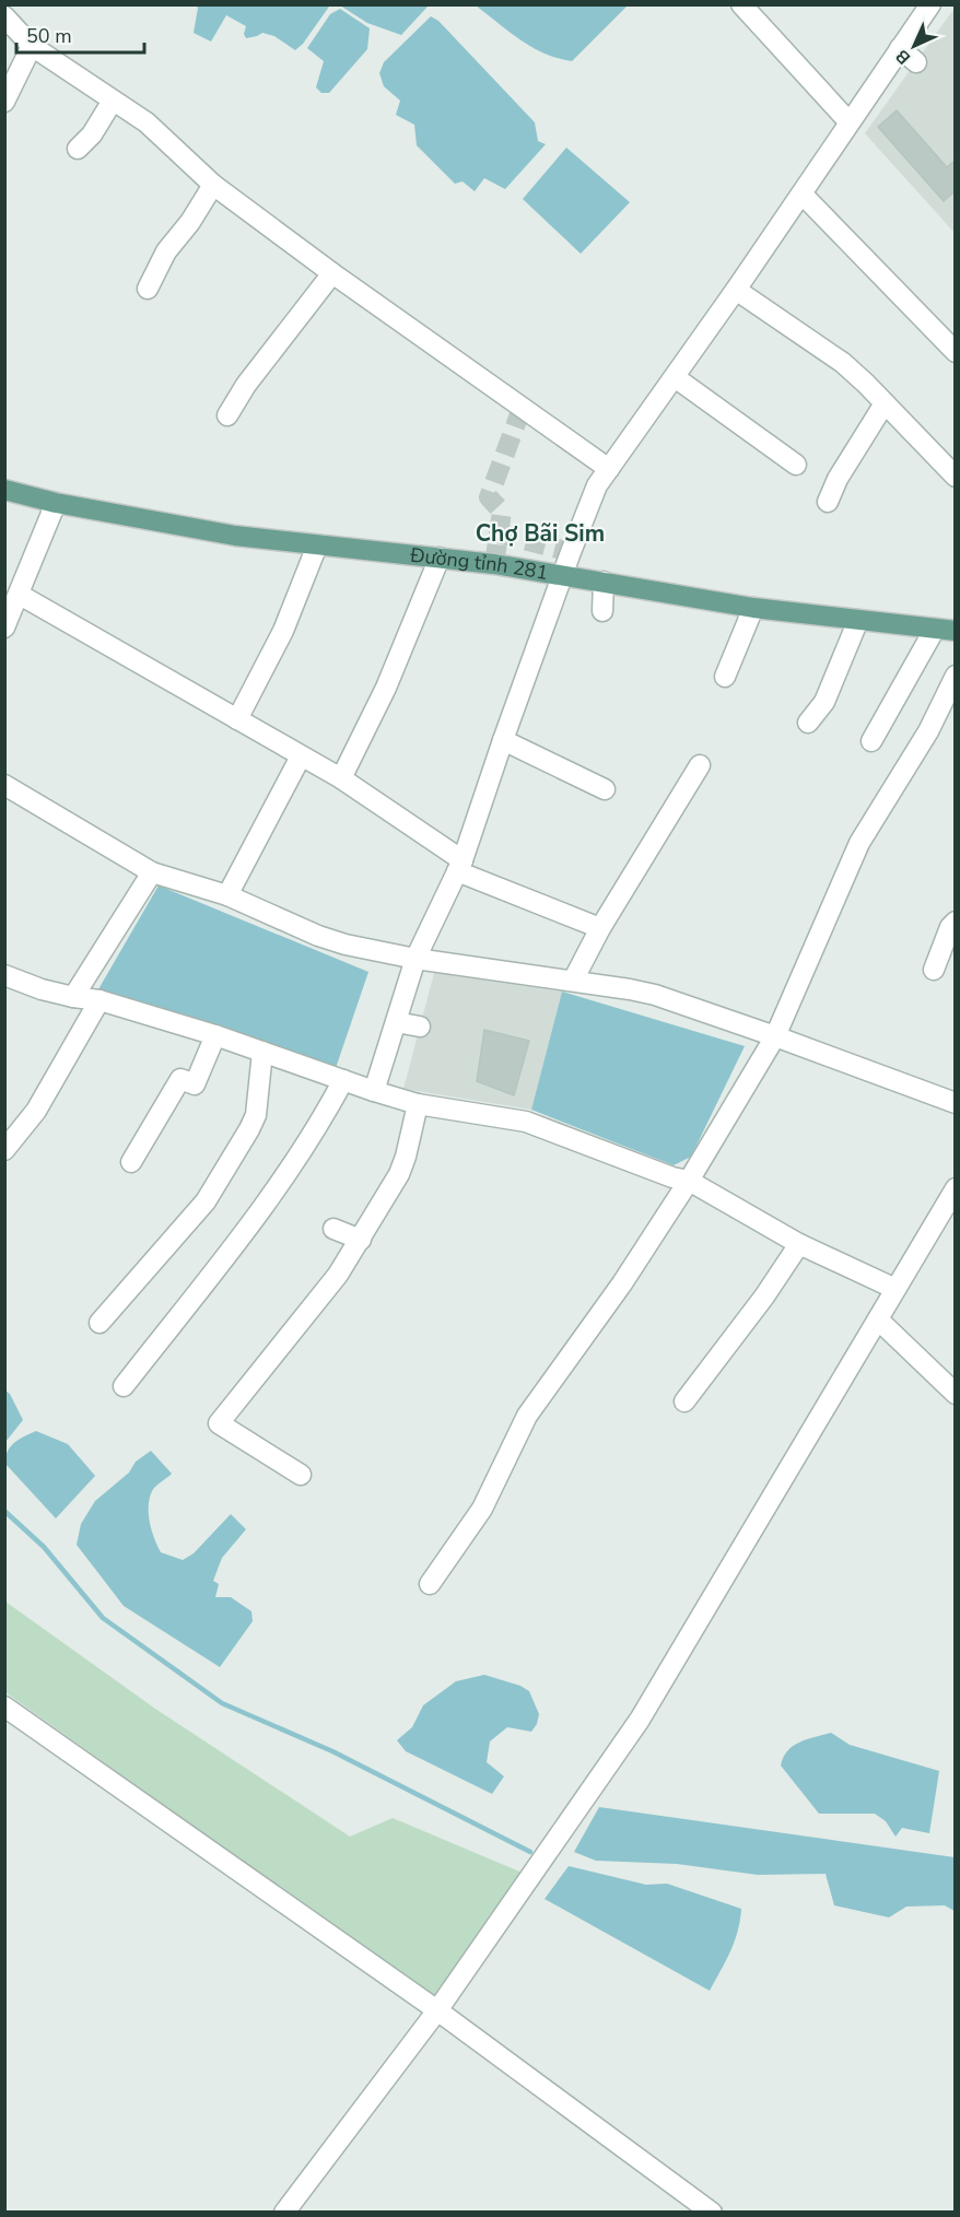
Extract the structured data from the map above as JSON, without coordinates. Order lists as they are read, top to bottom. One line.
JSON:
{"streets":{"main road":["Đường tỉnh 281"]},"districts":["Chợ Bãi Sim"],"scale_bar":"50 m","north":"bottom left"}
